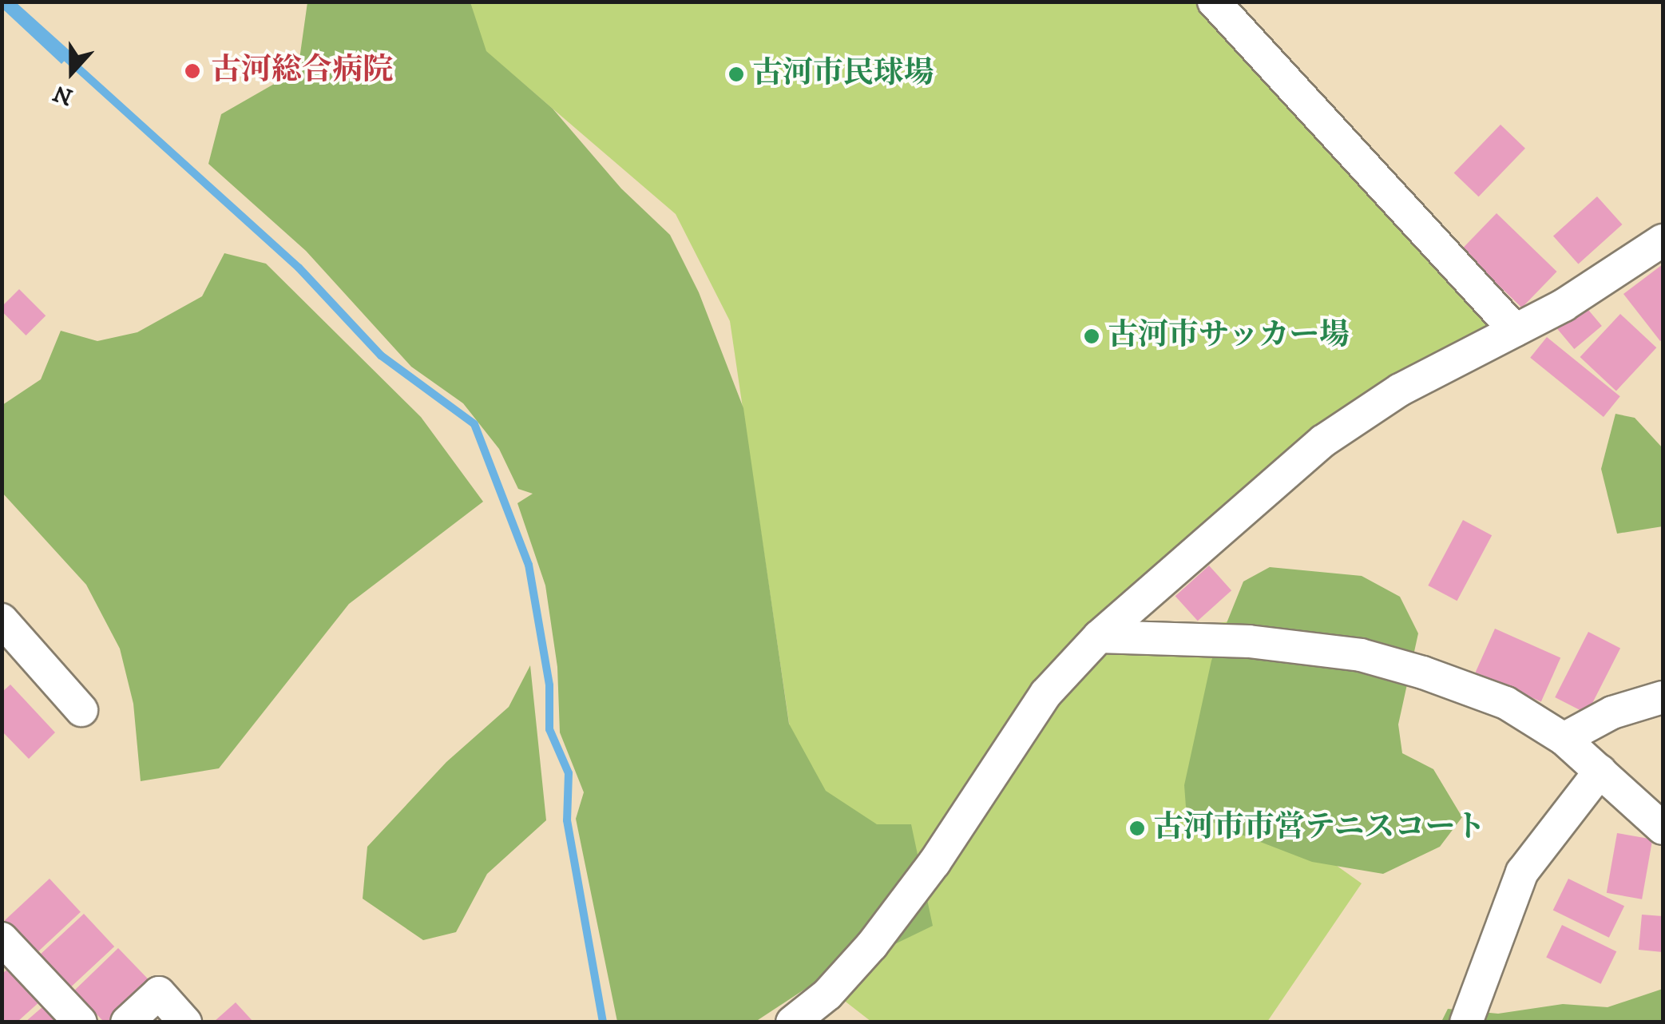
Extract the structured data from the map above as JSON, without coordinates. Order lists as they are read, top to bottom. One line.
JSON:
{"places":["古河総合病院","古河市民球場","古河市サッカー場","古河市市営テニスコート"],"north":"bottom"}
